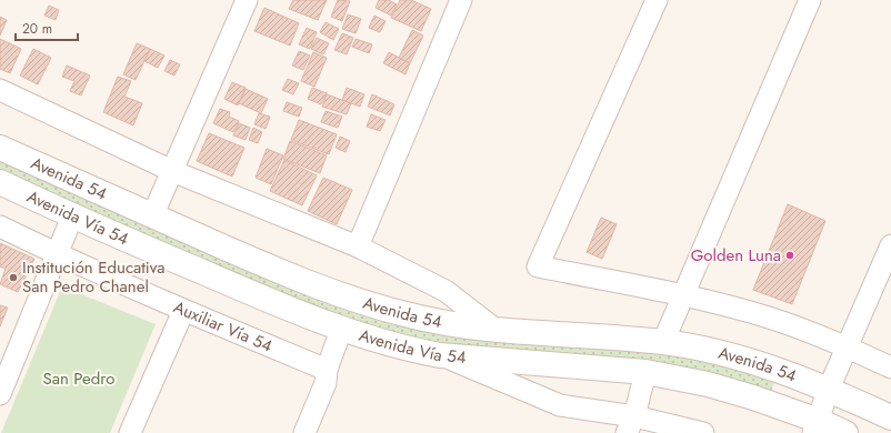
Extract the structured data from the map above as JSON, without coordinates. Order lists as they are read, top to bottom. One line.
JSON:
{"streets":{"main road":["Avenida 54","Avenida Vía 54"],"street":["Auxiliar Vía 54"]},"parks":["San Pedro"],"places":["Golden Luna","Institución Educativa San Pedro Chanel"],"scale_bar":"20 m"}
